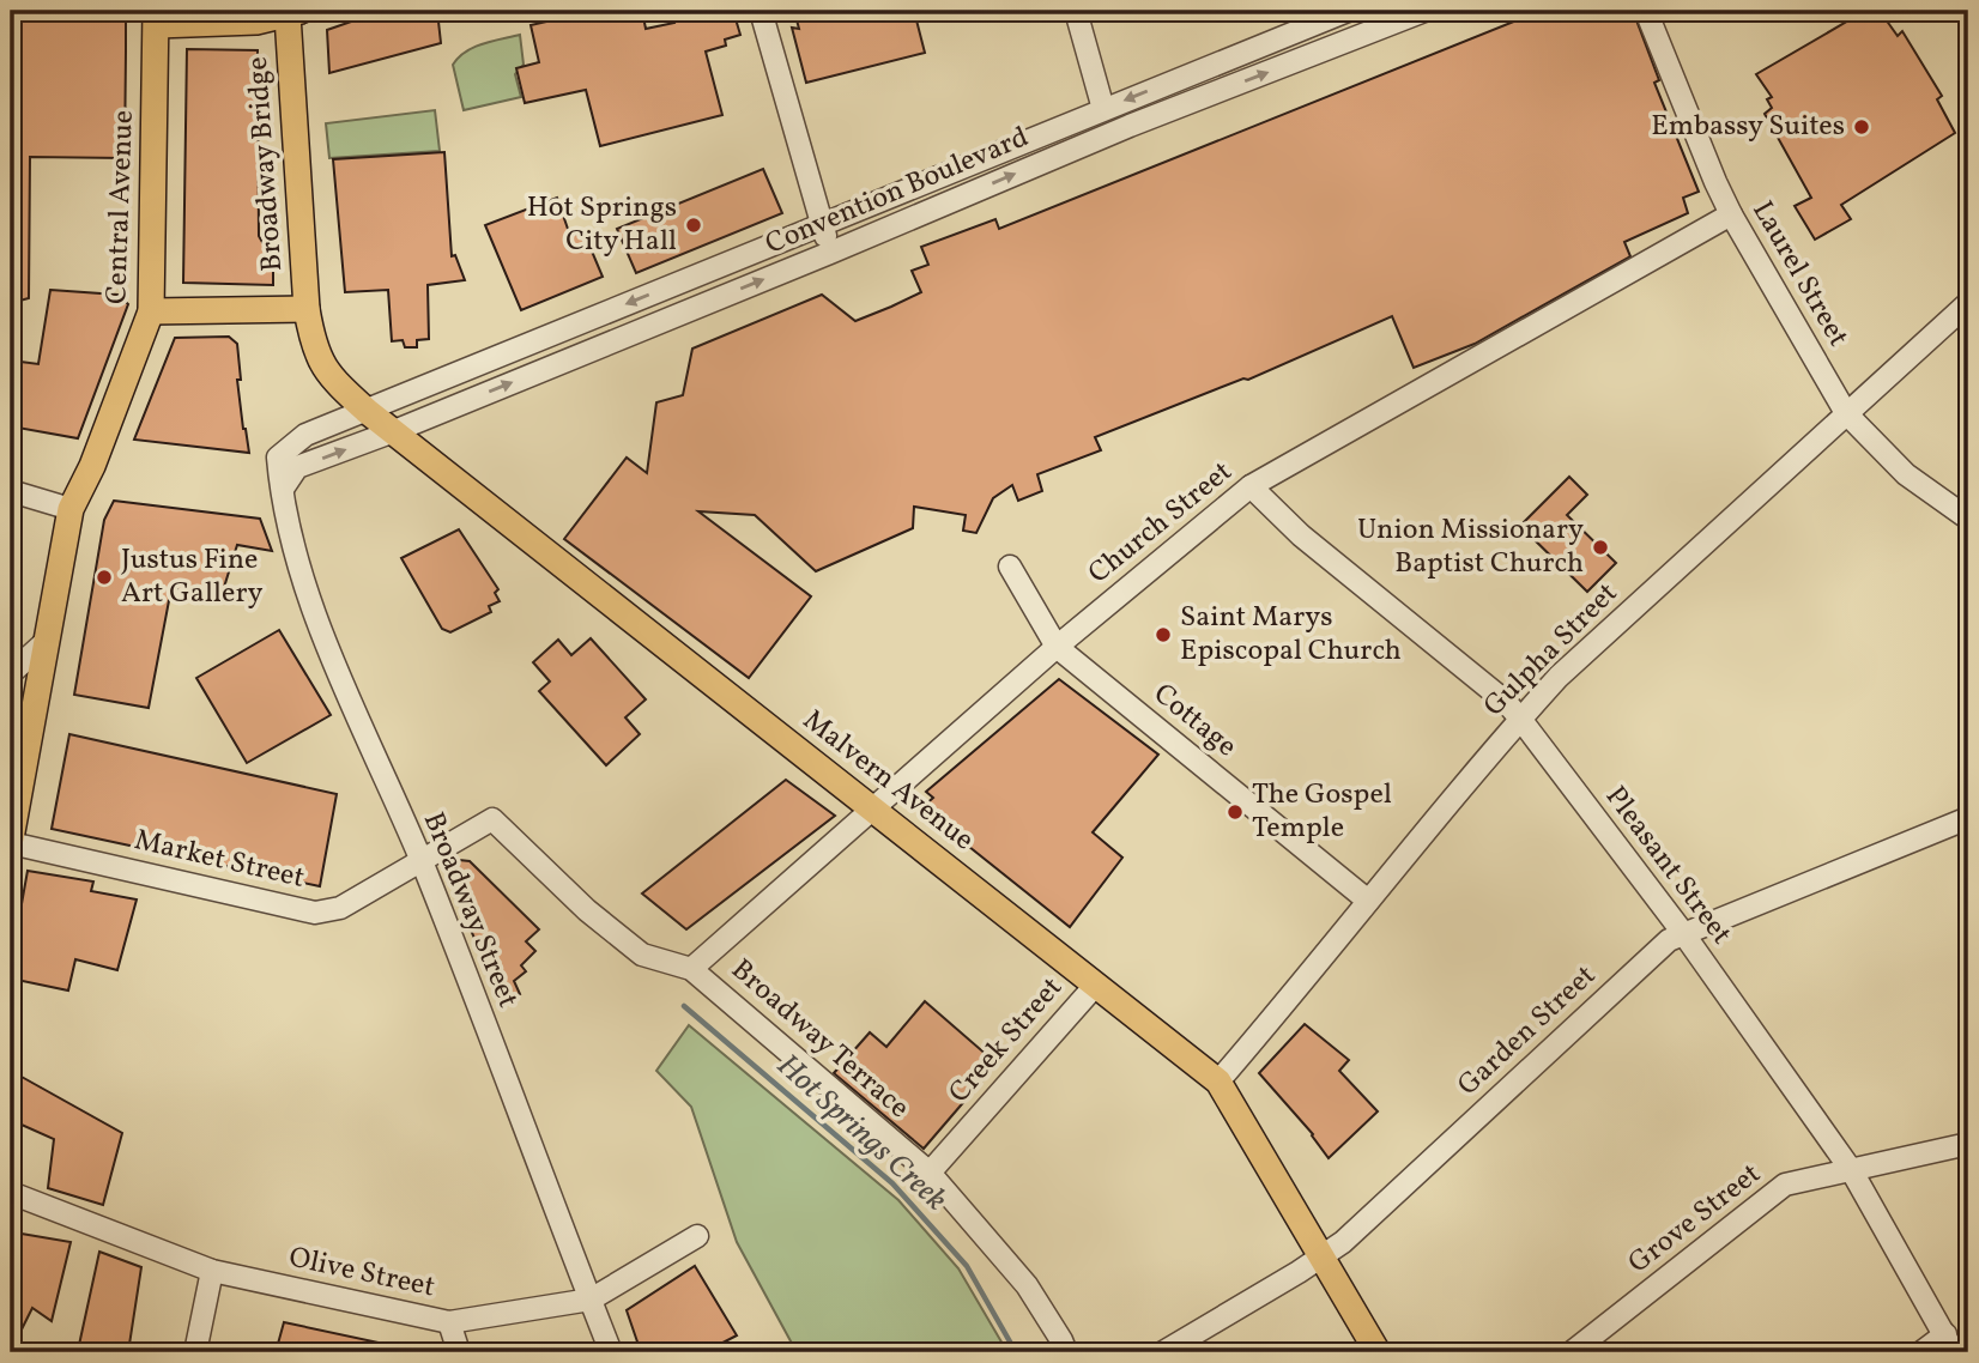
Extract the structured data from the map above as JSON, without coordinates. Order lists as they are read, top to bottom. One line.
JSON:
{"streets":{"main road":["Broadway Bridge","Central Avenue","Malvern Avenue"],"street":["Convention Boulevard","Laurel Street","Church Street","Gulpha Street","Cottage","Market Street","Pleasant Street","Broadway Street","Garden Street","Broadway Terrace","Creek Street","Grove Street","Olive Street"]},"crossings":[["Broadway Bridge","Malvern Avenue"],["Convention Boulevard","Malvern Avenue"],["Convention Boulevard","Broadway Street"],["Central Avenue","Market Street"],["Laurel Street","Church Street"],["Laurel Street","Gulpha Street"],["Church Street","Cottage"],["Church Street","Malvern Avenue"],["Church Street","Pleasant Street"],["Church Street","Broadway Terrace"],["Gulpha Street","Cottage"],["Gulpha Street","Malvern Avenue"],["Gulpha Street","Pleasant Street"],["Malvern Avenue","Broadway Street"],["Malvern Avenue","Garden Street"],["Malvern Avenue","Creek Street"],["Market Street","Broadway Street"],["Market Street","Broadway Terrace"],["Pleasant Street","Garden Street"],["Pleasant Street","Grove Street"],["Broadway Street","Olive Street"],["Broadway Terrace","Creek Street"]],"water":["Hot Springs Creek"],"places":["Embassy Suites","Hot Springs City Hall","Union Missionary Baptist Church","Justus Fine Art Gallery","Saint Marys Episcopal Church","The Gospel Temple"]}
